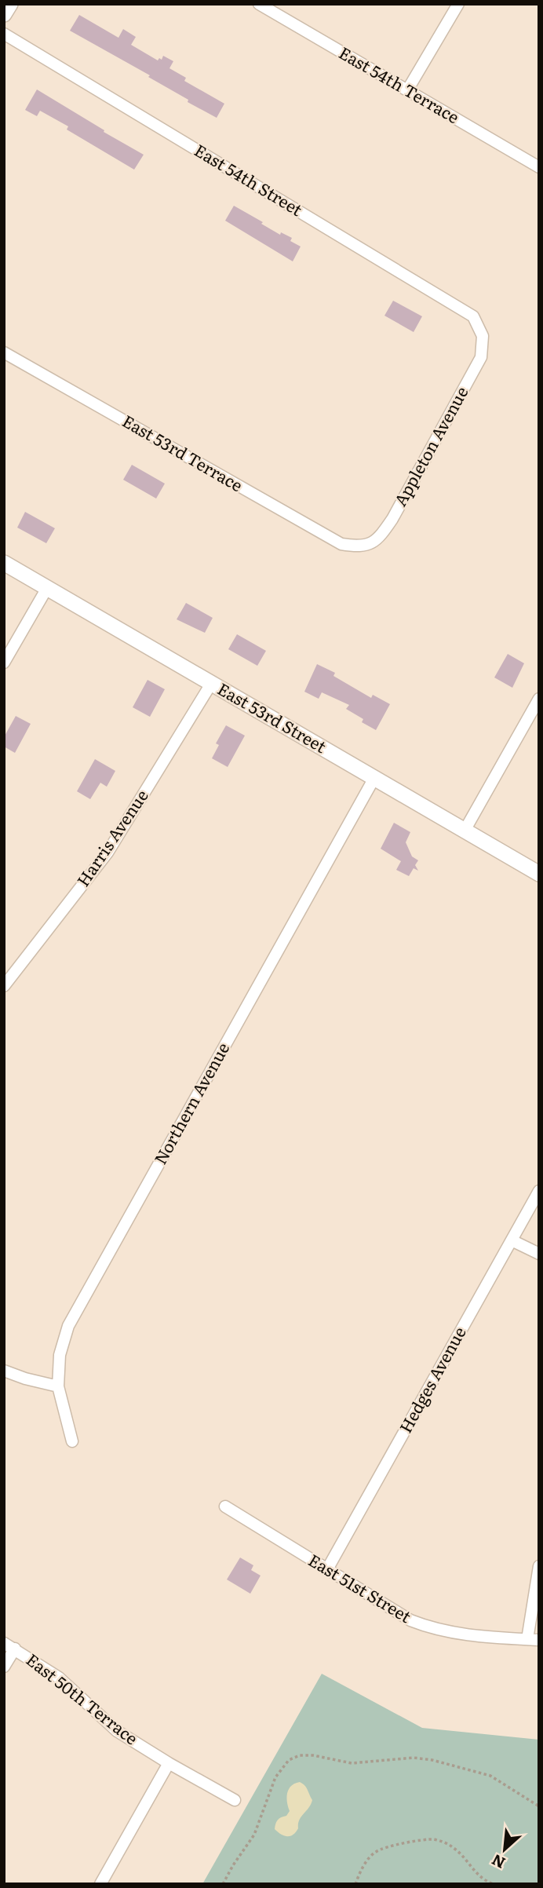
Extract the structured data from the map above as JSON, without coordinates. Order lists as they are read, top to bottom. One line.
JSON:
{"streets":{"street":["East 54th Terrace","East 54th Street","Appleton Avenue","East 53rd Terrace","East 53rd Street","Harris Avenue","Northern Avenue","Hedges Avenue","East 51st Street","East 50th Terrace"]},"crossings":[["East 54th Street","Appleton Avenue"],["Appleton Avenue","East 53rd Terrace"],["East 53rd Street","Harris Avenue"],["East 53rd Street","Northern Avenue"],["Hedges Avenue","East 51st Street"]],"north":"bottom left"}
